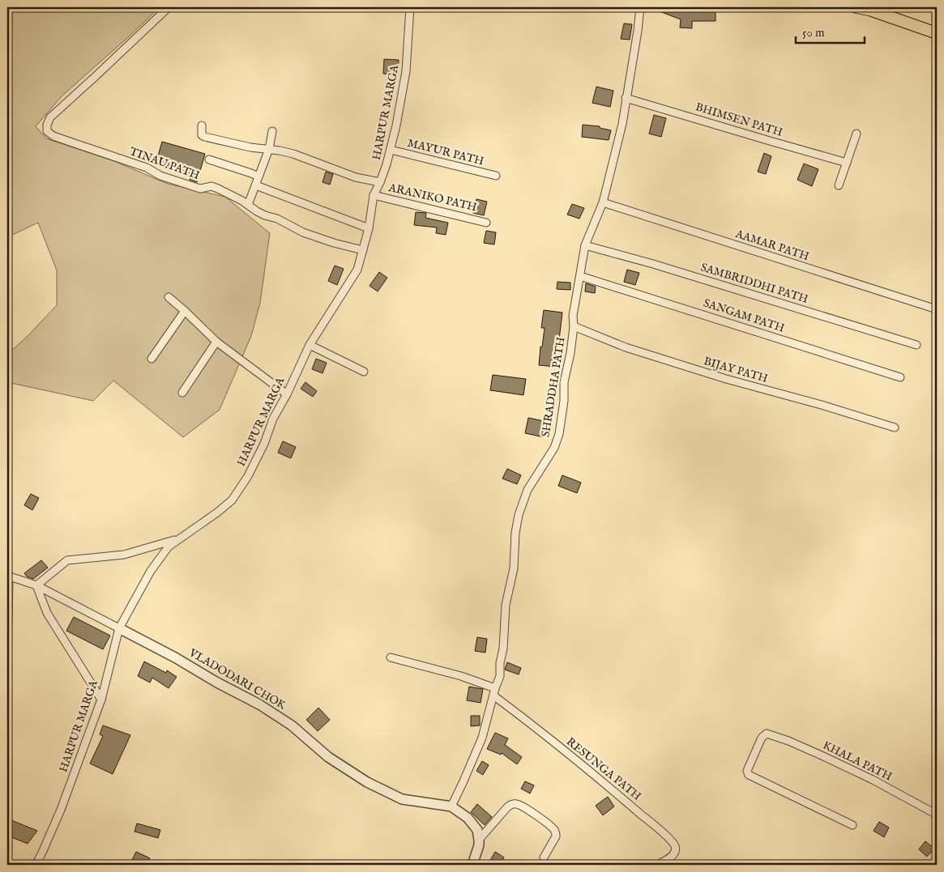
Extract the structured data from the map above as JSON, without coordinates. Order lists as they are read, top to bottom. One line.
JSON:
{"streets":{"street":["HARPUR MARGA","BHIMSEN PATH","MAYUR PATH","TINAU PATH","ARANIKO PATH","AAMAR PATH","SAMBRIDDHI PATH","SANGAM PATH","BIJAY PATH","SHRADDHA PATH","VLADODARI CHOK","KHALA PATH","RESUNGA PATH"]},"crossings":[["HARPUR MARGA","MAYUR PATH"],["HARPUR MARGA","TINAU PATH"],["HARPUR MARGA","ARANIKO PATH"],["HARPUR MARGA","VLADODARI CHOK"],["BHIMSEN PATH","SHRADDHA PATH"],["AAMAR PATH","SHRADDHA PATH"],["SAMBRIDDHI PATH","SHRADDHA PATH"],["SANGAM PATH","SHRADDHA PATH"],["BIJAY PATH","SHRADDHA PATH"],["SHRADDHA PATH","VLADODARI CHOK"],["SHRADDHA PATH","RESUNGA PATH"]],"scale_bar":"50 m"}
